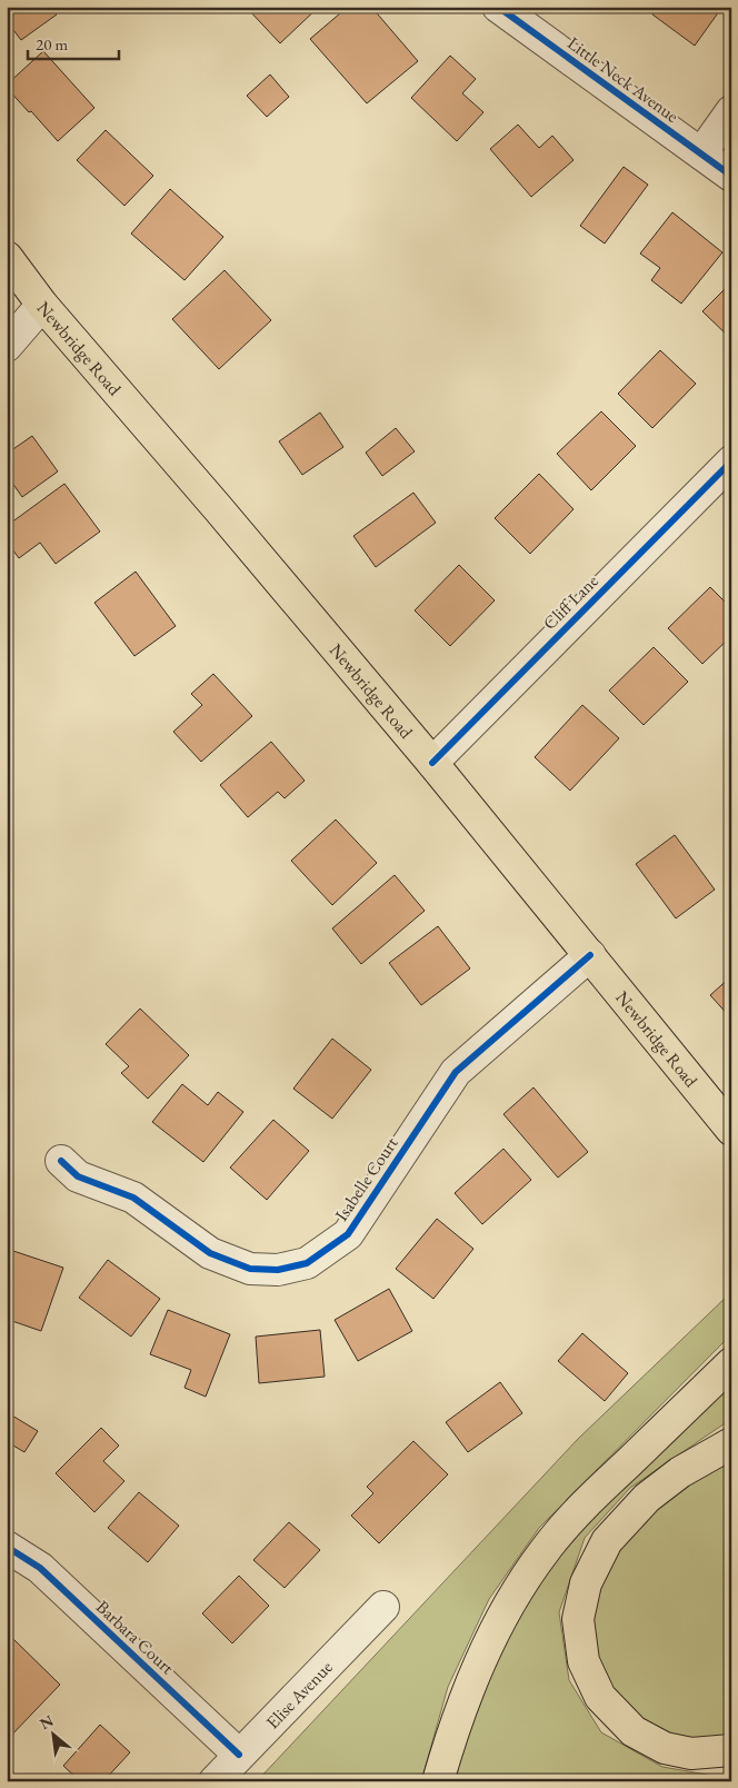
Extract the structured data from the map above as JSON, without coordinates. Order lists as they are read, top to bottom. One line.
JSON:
{"streets":{"main road":["Newbridge Road"],"street":["Little Neck Avenue","Cliff Lane","Isabelle Court","Barbara Court","Elise Avenue"]},"crossings":[["Newbridge Road","Cliff Lane"],["Newbridge Road","Isabelle Court"],["Barbara Court","Elise Avenue"]],"scale_bar":"20 m","north":"top left"}
